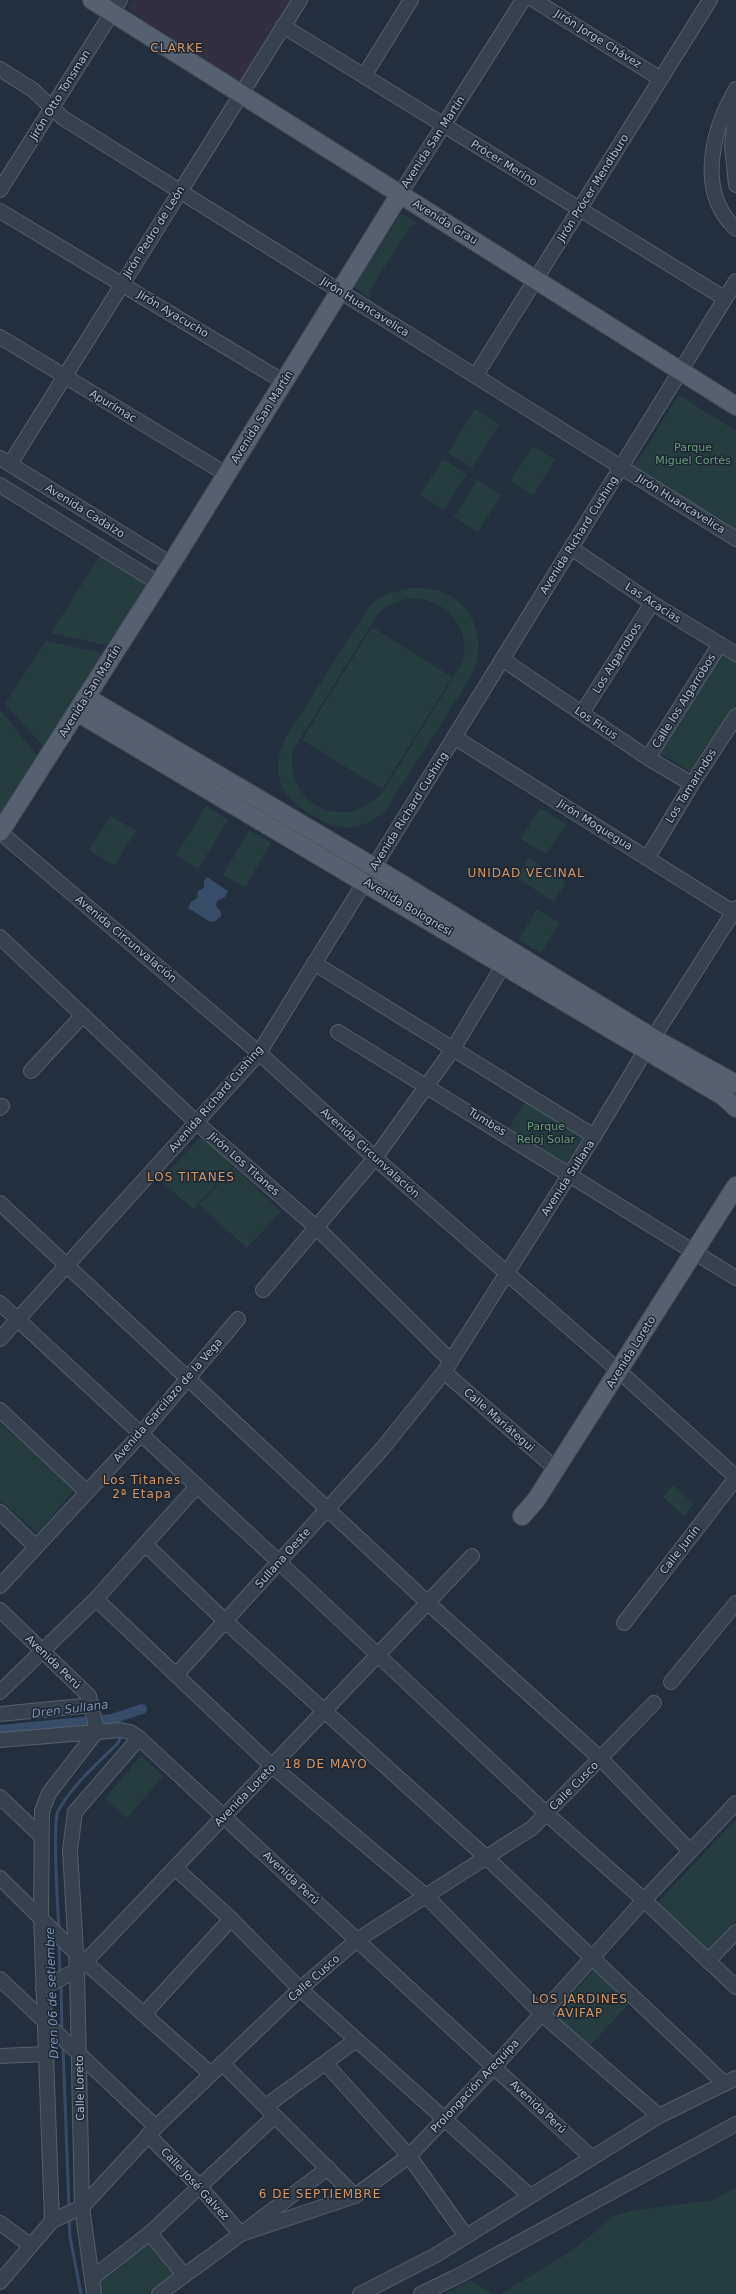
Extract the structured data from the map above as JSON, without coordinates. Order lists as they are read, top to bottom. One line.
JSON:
{"streets":{"main road":["Avenida San Martín","Avenida Grau","Avenida Bolognesi","Avenida Loreto"],"street":["Jirón Jorge Chávez","Jirón Otto Tonsman","Prócer Merino","Jirón Prócer Mendiburo","Jirón Pedro de León","Jirón Huancavelica","Jirón Ayacucho","Apurímac","Avenida Cadalzo","Avenida Richard Cushing","Las Acacias","Los Algarrobos","Calle los Algarrobos","Los Ficus","Los Tamarindos","Jirón Moquegua","Avenida Circunvalación","Tumbes","Jirón Los Titanes","Avenida Sullana","Avenida Garcilazo de la Vega","Calle Mariátegui","Calle Junín","Sullana Oeste","Avenida Perú","Calle Cusco","Prolongación Arequipa","Calle Loreto","Calle José Galvez"]},"crossings":[["Jirón Jorge Chávez","Jirón Prócer Mendiburo"],["Jirón Otto Tonsman","Avenida Grau"],["Jirón Otto Tonsman","Jirón Huancavelica"],["Avenida San Martín","Prócer Merino"],["Avenida San Martín","Avenida Grau"],["Avenida San Martín","Jirón Huancavelica"],["Avenida San Martín","Jirón Ayacucho"],["Avenida San Martín","Apurímac"],["Avenida San Martín","Avenida Cadalzo"],["Avenida San Martín","Avenida Bolognesi"],["Avenida San Martín","Avenida Circunvalación"],["Prócer Merino","Jirón Prócer Mendiburo"],["Prócer Merino","Jirón Pedro de León"],["Prócer Merino","Avenida Richard Cushing"],["Jirón Prócer Mendiburo","Avenida Grau"],["Jirón Prócer Mendiburo","Jirón Huancavelica"],["Avenida Grau","Jirón Pedro de León"],["Avenida Grau","Avenida Richard Cushing"],["Jirón Pedro de León","Jirón Huancavelica"],["Jirón Pedro de León","Jirón Ayacucho"],["Jirón Pedro de León","Apurímac"],["Jirón Pedro de León","Avenida Cadalzo"],["Jirón Huancavelica","Avenida Richard Cushing"],["Avenida Richard Cushing","Las Acacias"],["Avenida Richard Cushing","Los Ficus"],["Avenida Richard Cushing","Jirón Moquegua"],["Avenida Richard Cushing","Avenida Bolognesi"],["Avenida Richard Cushing","Avenida Circunvalación"],["Avenida Richard Cushing","Jirón Los Titanes"],["Las Acacias","Los Algarrobos"],["Las Acacias","Calle los Algarrobos"],["Los Algarrobos","Los Ficus"],["Calle los Algarrobos","Los Ficus"],["Los Ficus","Los Tamarindos"],["Los Tamarindos","Jirón Moquegua"],["Jirón Moquegua","Avenida Sullana"],["Avenida Bolognesi","Avenida Sullana"],["Avenida Circunvalación","Avenida Sullana"],["Avenida Circunvalación","Avenida Loreto"],["Avenida Circunvalación","Calle Junín"],["Tumbes","Avenida Sullana"],["Tumbes","Avenida Loreto"],["Jirón Los Titanes","Avenida Sullana"],["Jirón Los Titanes","Calle Mariátegui"],["Avenida Sullana","Calle Mariátegui"],["Avenida Sullana","Sullana Oeste"],["Avenida Loreto","Calle Mariátegui"],["Avenida Loreto","Avenida Perú"],["Avenida Loreto","Calle Loreto"],["Avenida Perú","Calle Cusco"],["Avenida Perú","Prolongación Arequipa"],["Calle Cusco","Calle Loreto"],["Calle Cusco","Calle José Galvez"],["Prolongación Arequipa","Calle José Galvez"],["Calle Loreto","Calle José Galvez"]],"districts":["CLARKE","UNIDAD VECINAL","LOS TITANES","Los Titanes 2ª Etapa","18 DE MAYO","LOS JARDINES AVIFAP","6 DE SEPTIEMBRE"],"water":["Dren Sullana","Dren 06 de setiembre"],"parks":["Parque Miguel Cortés","Parque Reloj Solar"]}
